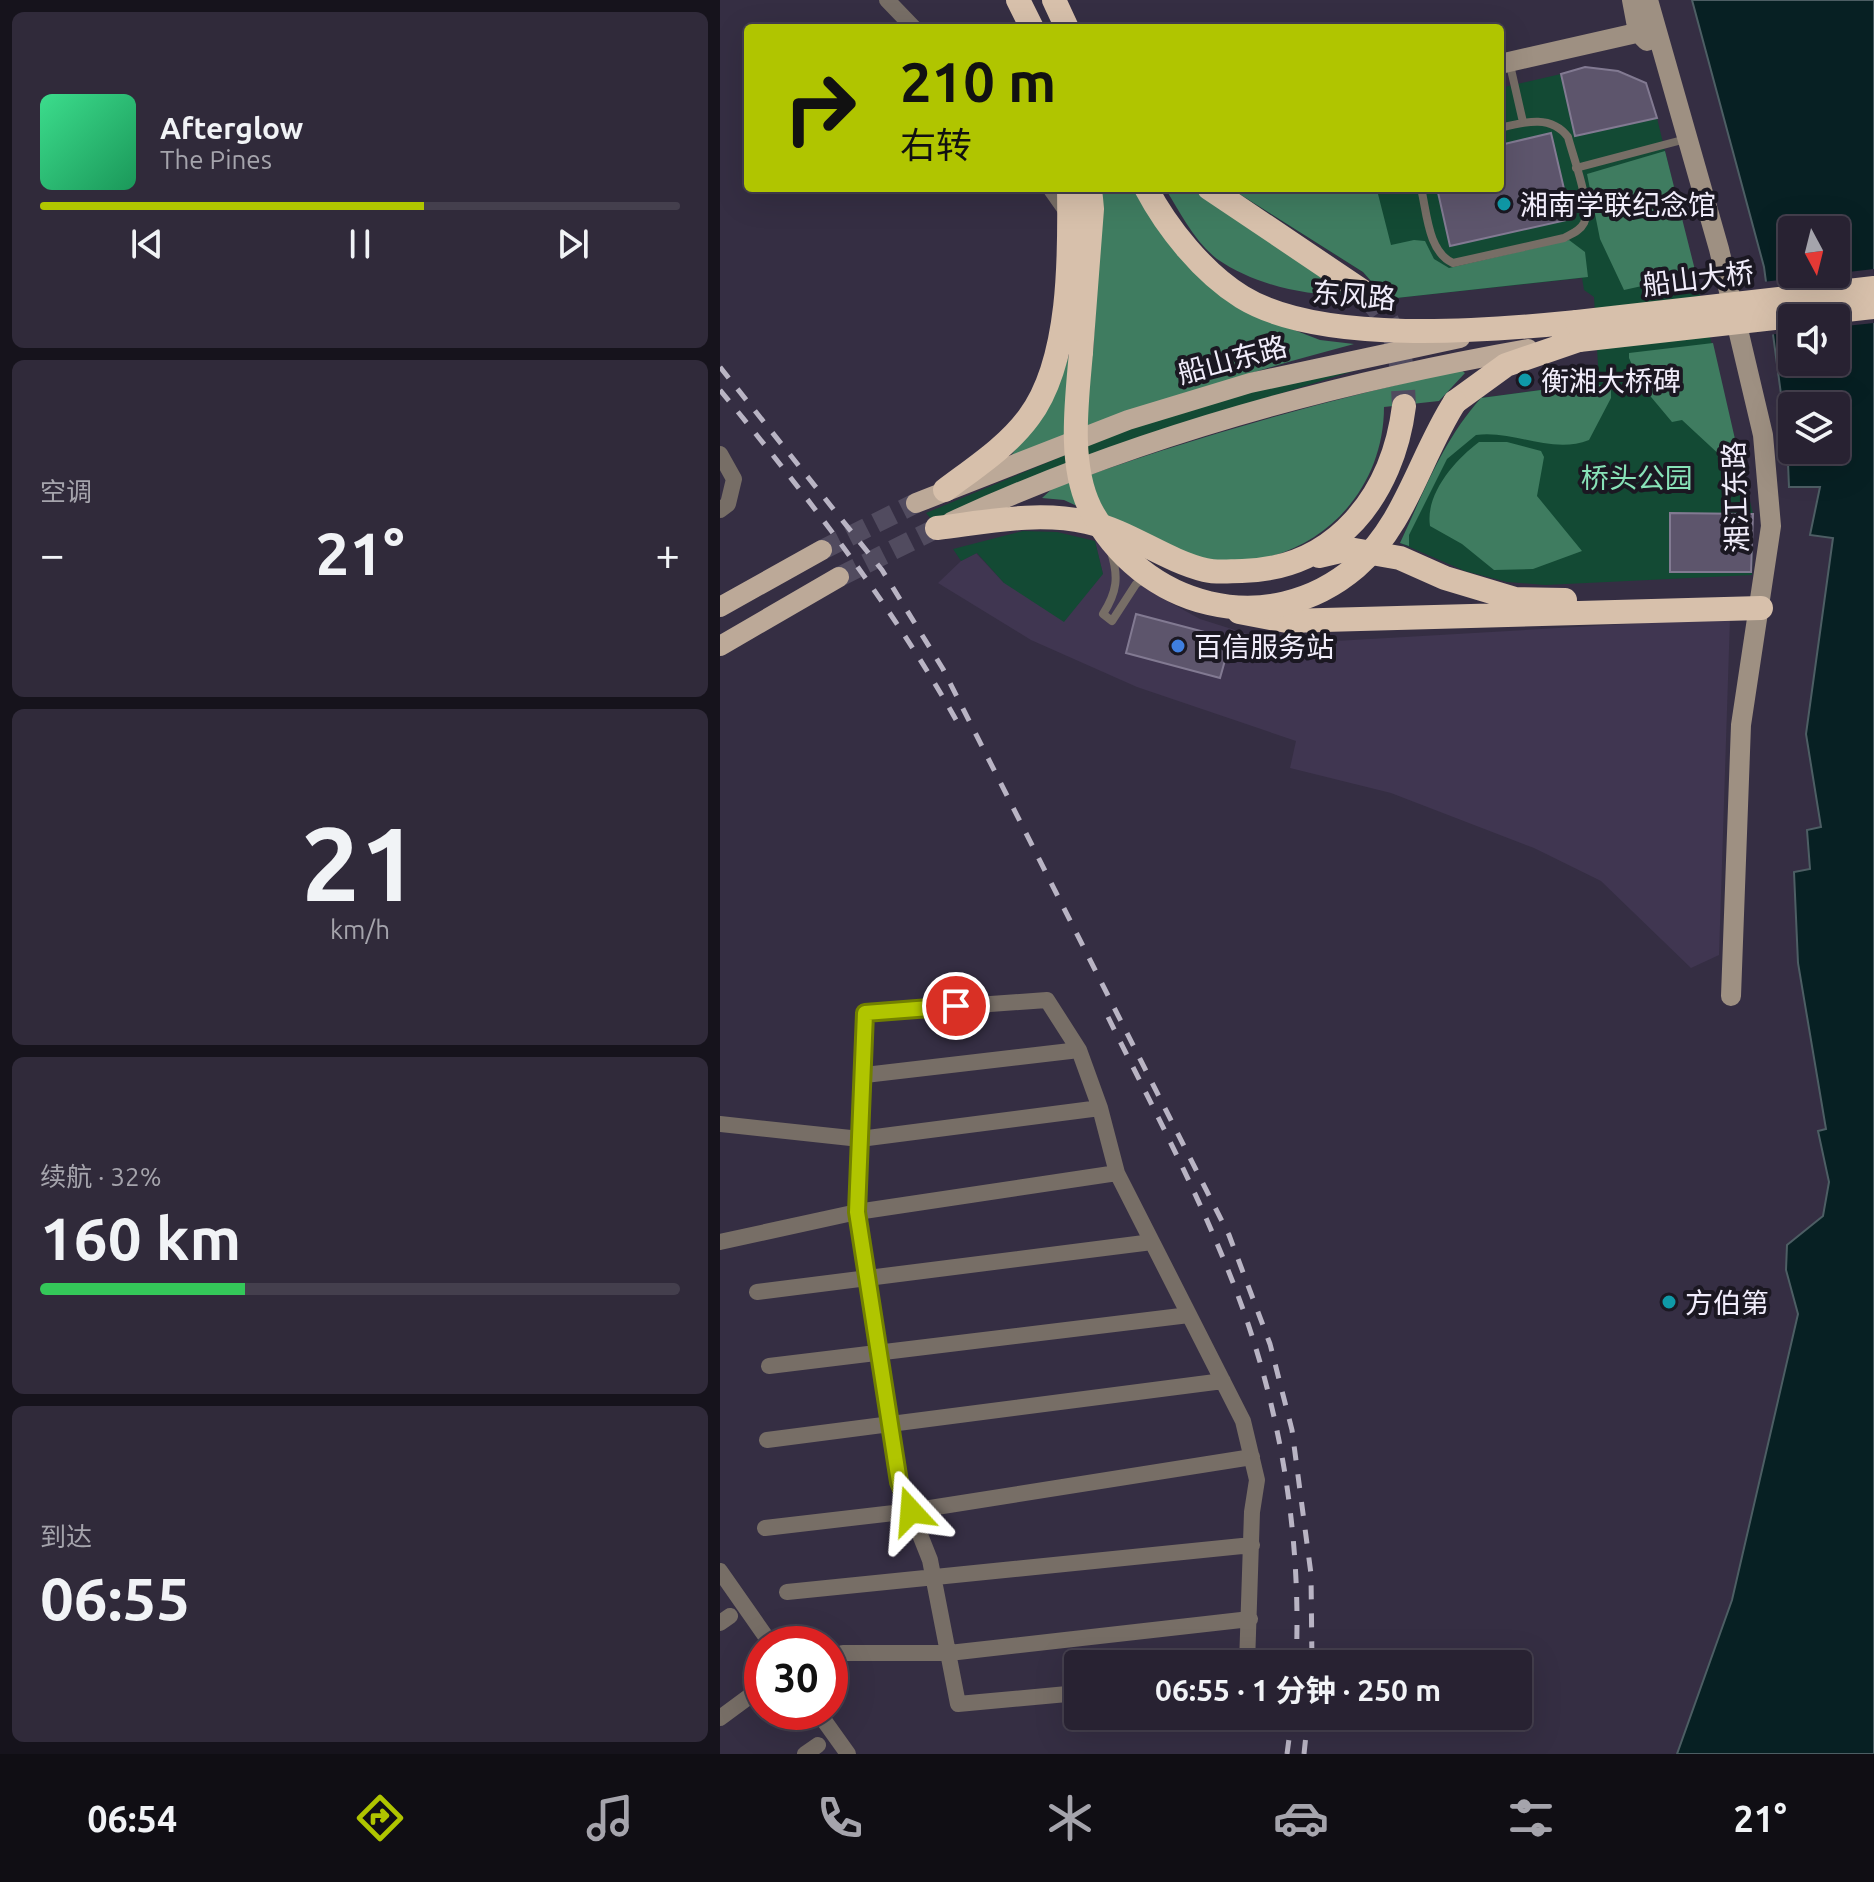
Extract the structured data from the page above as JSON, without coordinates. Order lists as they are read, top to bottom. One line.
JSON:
{"streets":{"highway":["船山大桥","东风路"],"main road":["船山东路"],"street":["湘江东路"]},"crossings":[["船山大桥","东风路"],["船山大桥","船山东路"],["东风路","船山东路"]],"parks":["桥头公园"],"places":["湘南学联纪念馆","衡湘大桥碑","百信服务站","方伯第"],"north":"bottom","page":{"turn":["210 m","右转"],"song":["Afterglow","The Pines"],"tile":["空调",["21","km/h"],["续航 · 32%","160 km"],["到达","06:55"]],"heat":["−","21°","+"],"limit":"30","trip":"06:55 · 1 分钟 · 250 m","tabs":["06:54","21°"]}}
